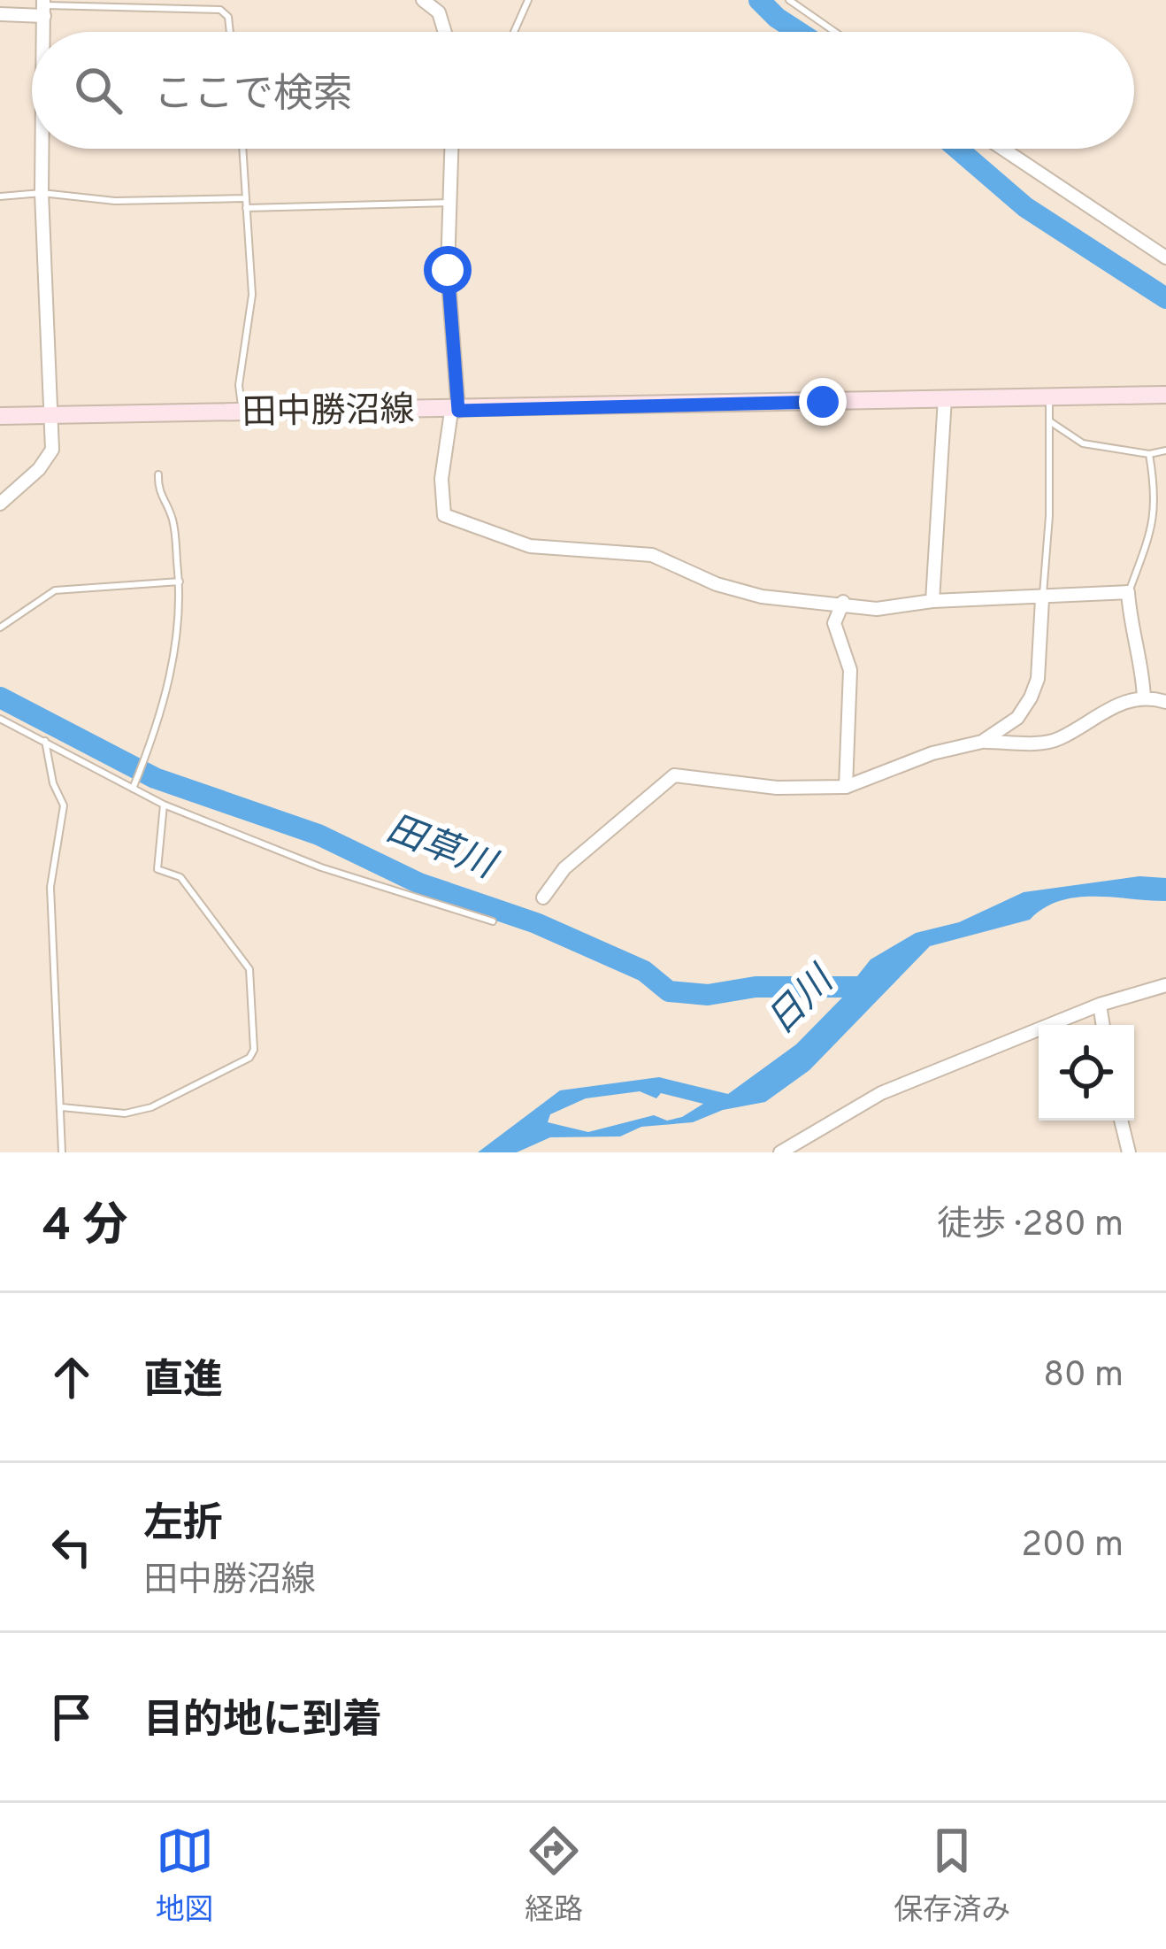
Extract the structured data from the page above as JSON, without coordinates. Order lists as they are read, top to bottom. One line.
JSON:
{"streets":{"main road":["田中勝沼線"]},"water":["田草川","日川"],"page":{"search":"ここで検索","heading":["4 分","徒歩 · 280 m"],"list":[["直進","80 m"],["左折","田中勝沼線","200 m"],"目的地に到着"],"nav":["地図","経路","保存済み"]}}
